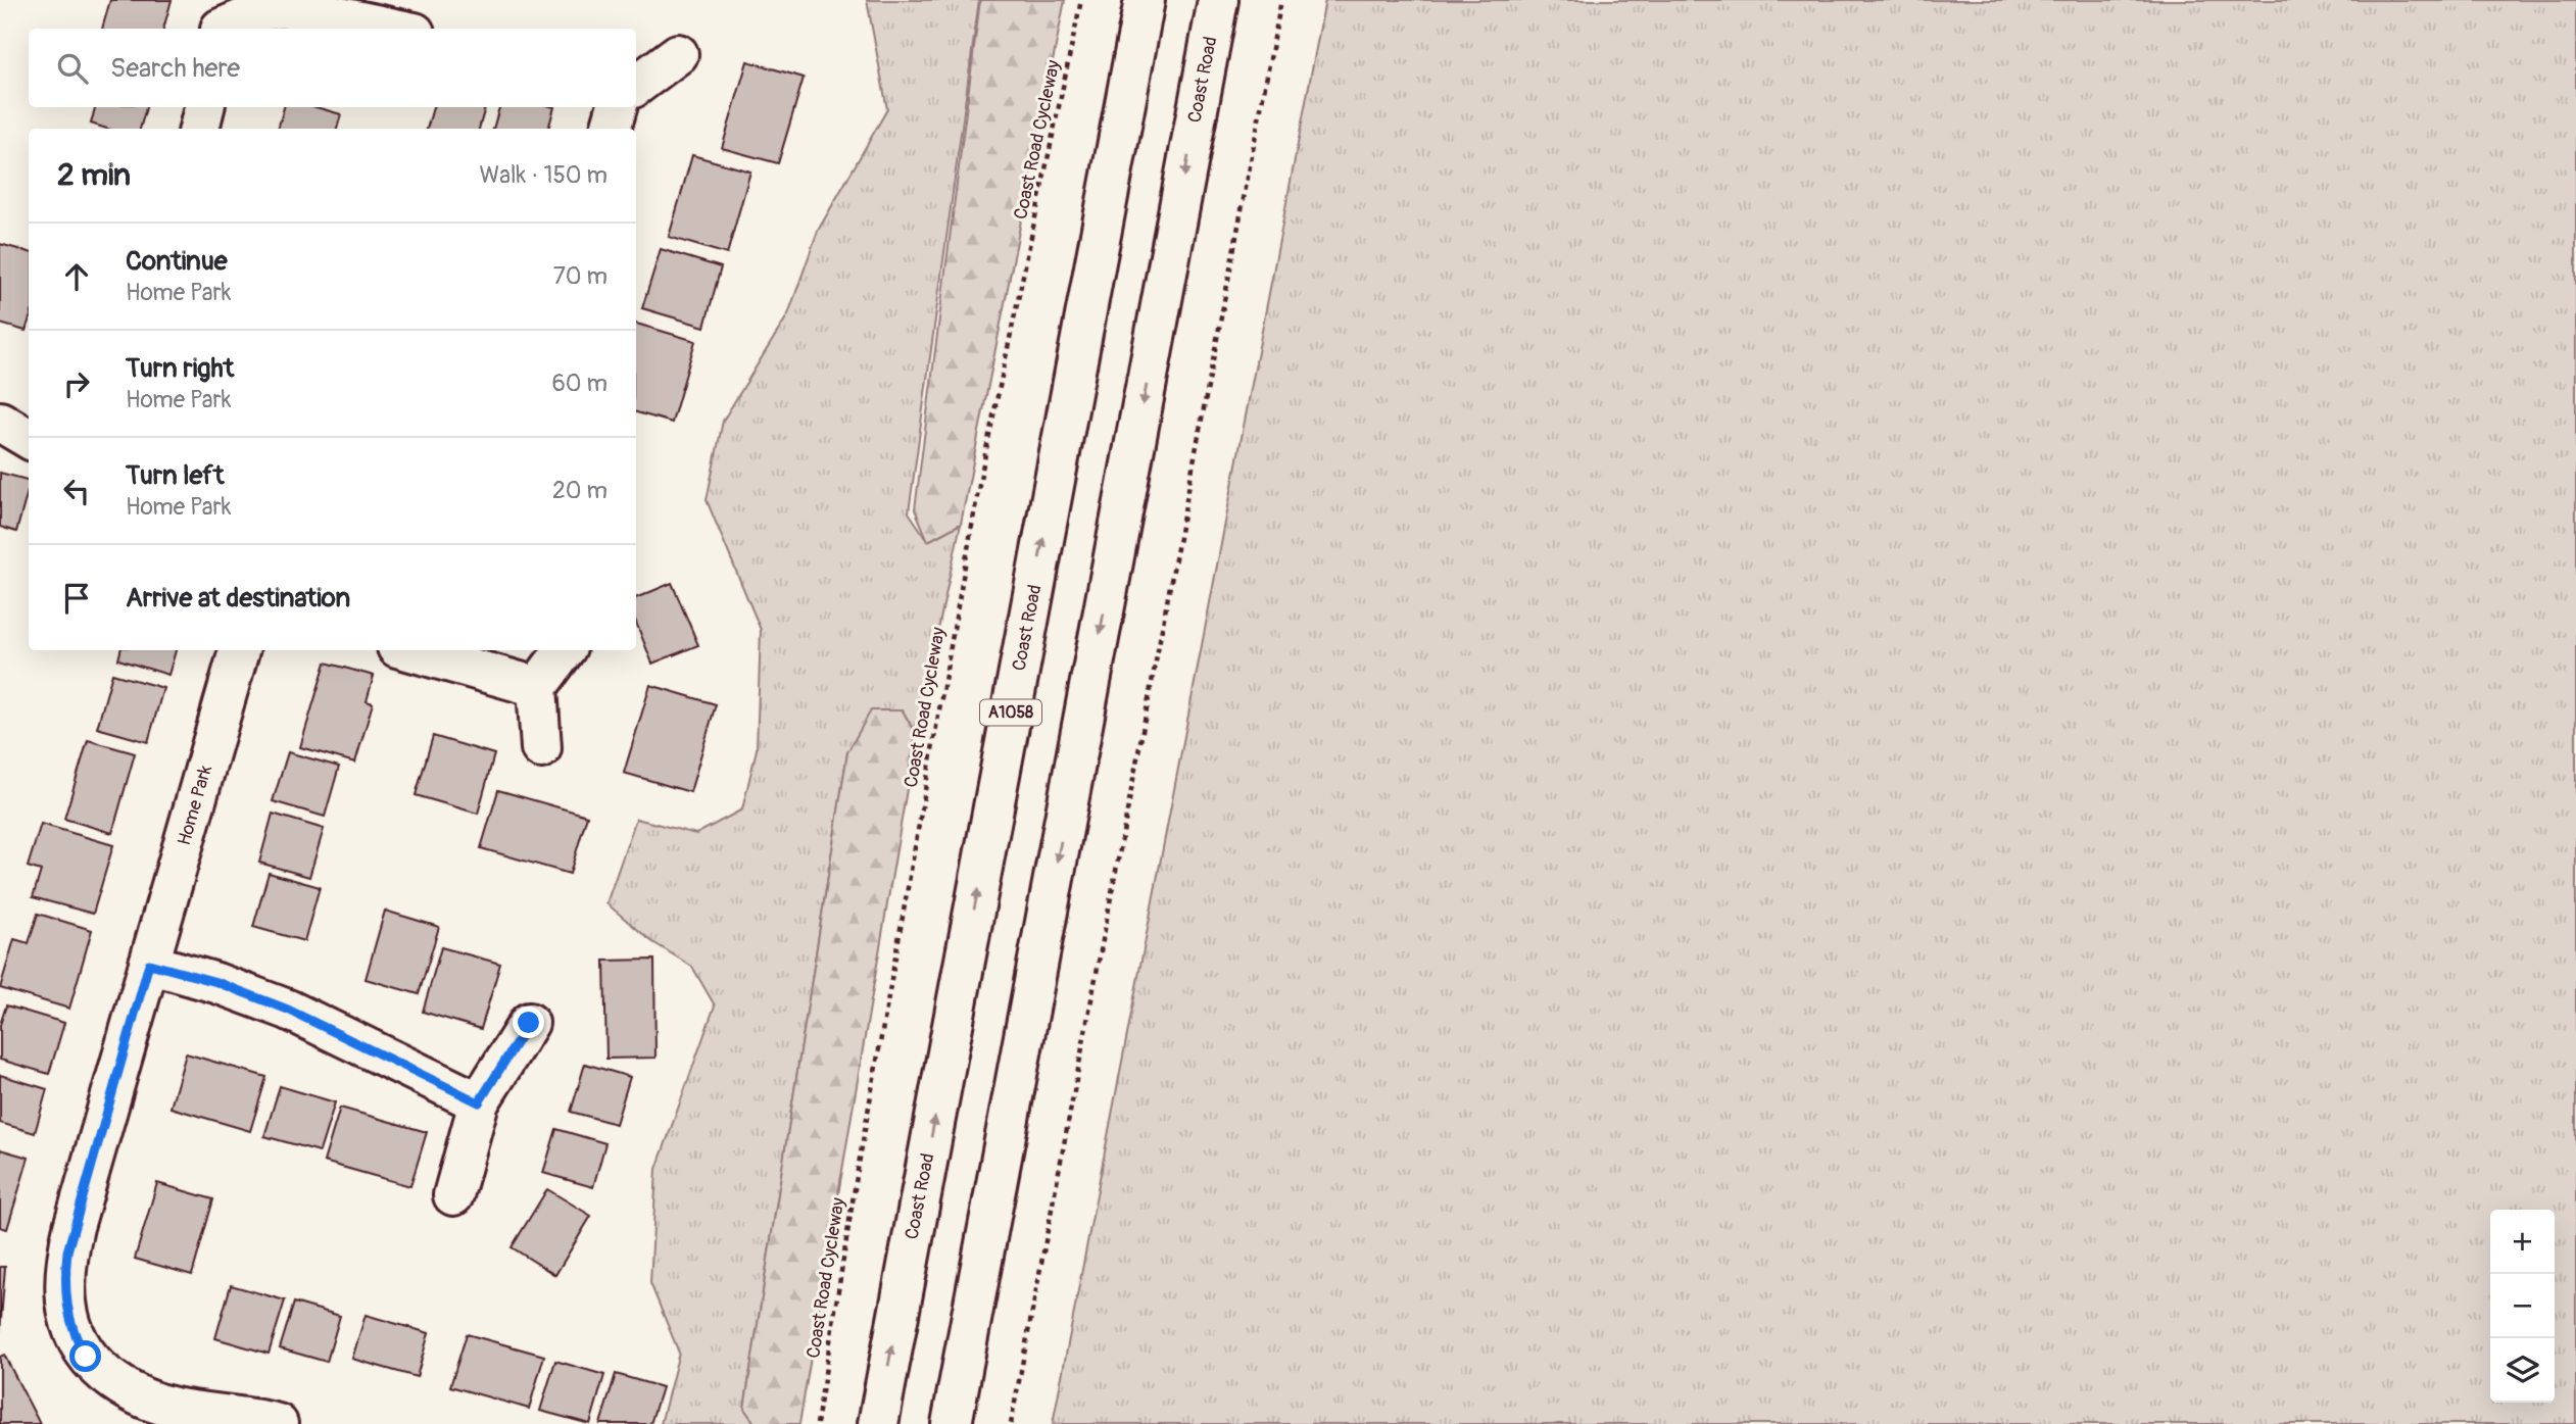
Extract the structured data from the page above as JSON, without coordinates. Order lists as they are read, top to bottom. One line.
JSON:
{"streets":{"main road":["Coast Road","A1058","Home Park"],"path":["Coast Road Cycleway"]},"page":{"search":"Search here","heading":["2 min","Walk · 150 m"],"list":[["Continue","Home Park","70 m"],["Turn right","Home Park","60 m"],["Turn left","Home Park","20 m"],"Arrive at destination"],"map_buttons":["+","−"]}}
